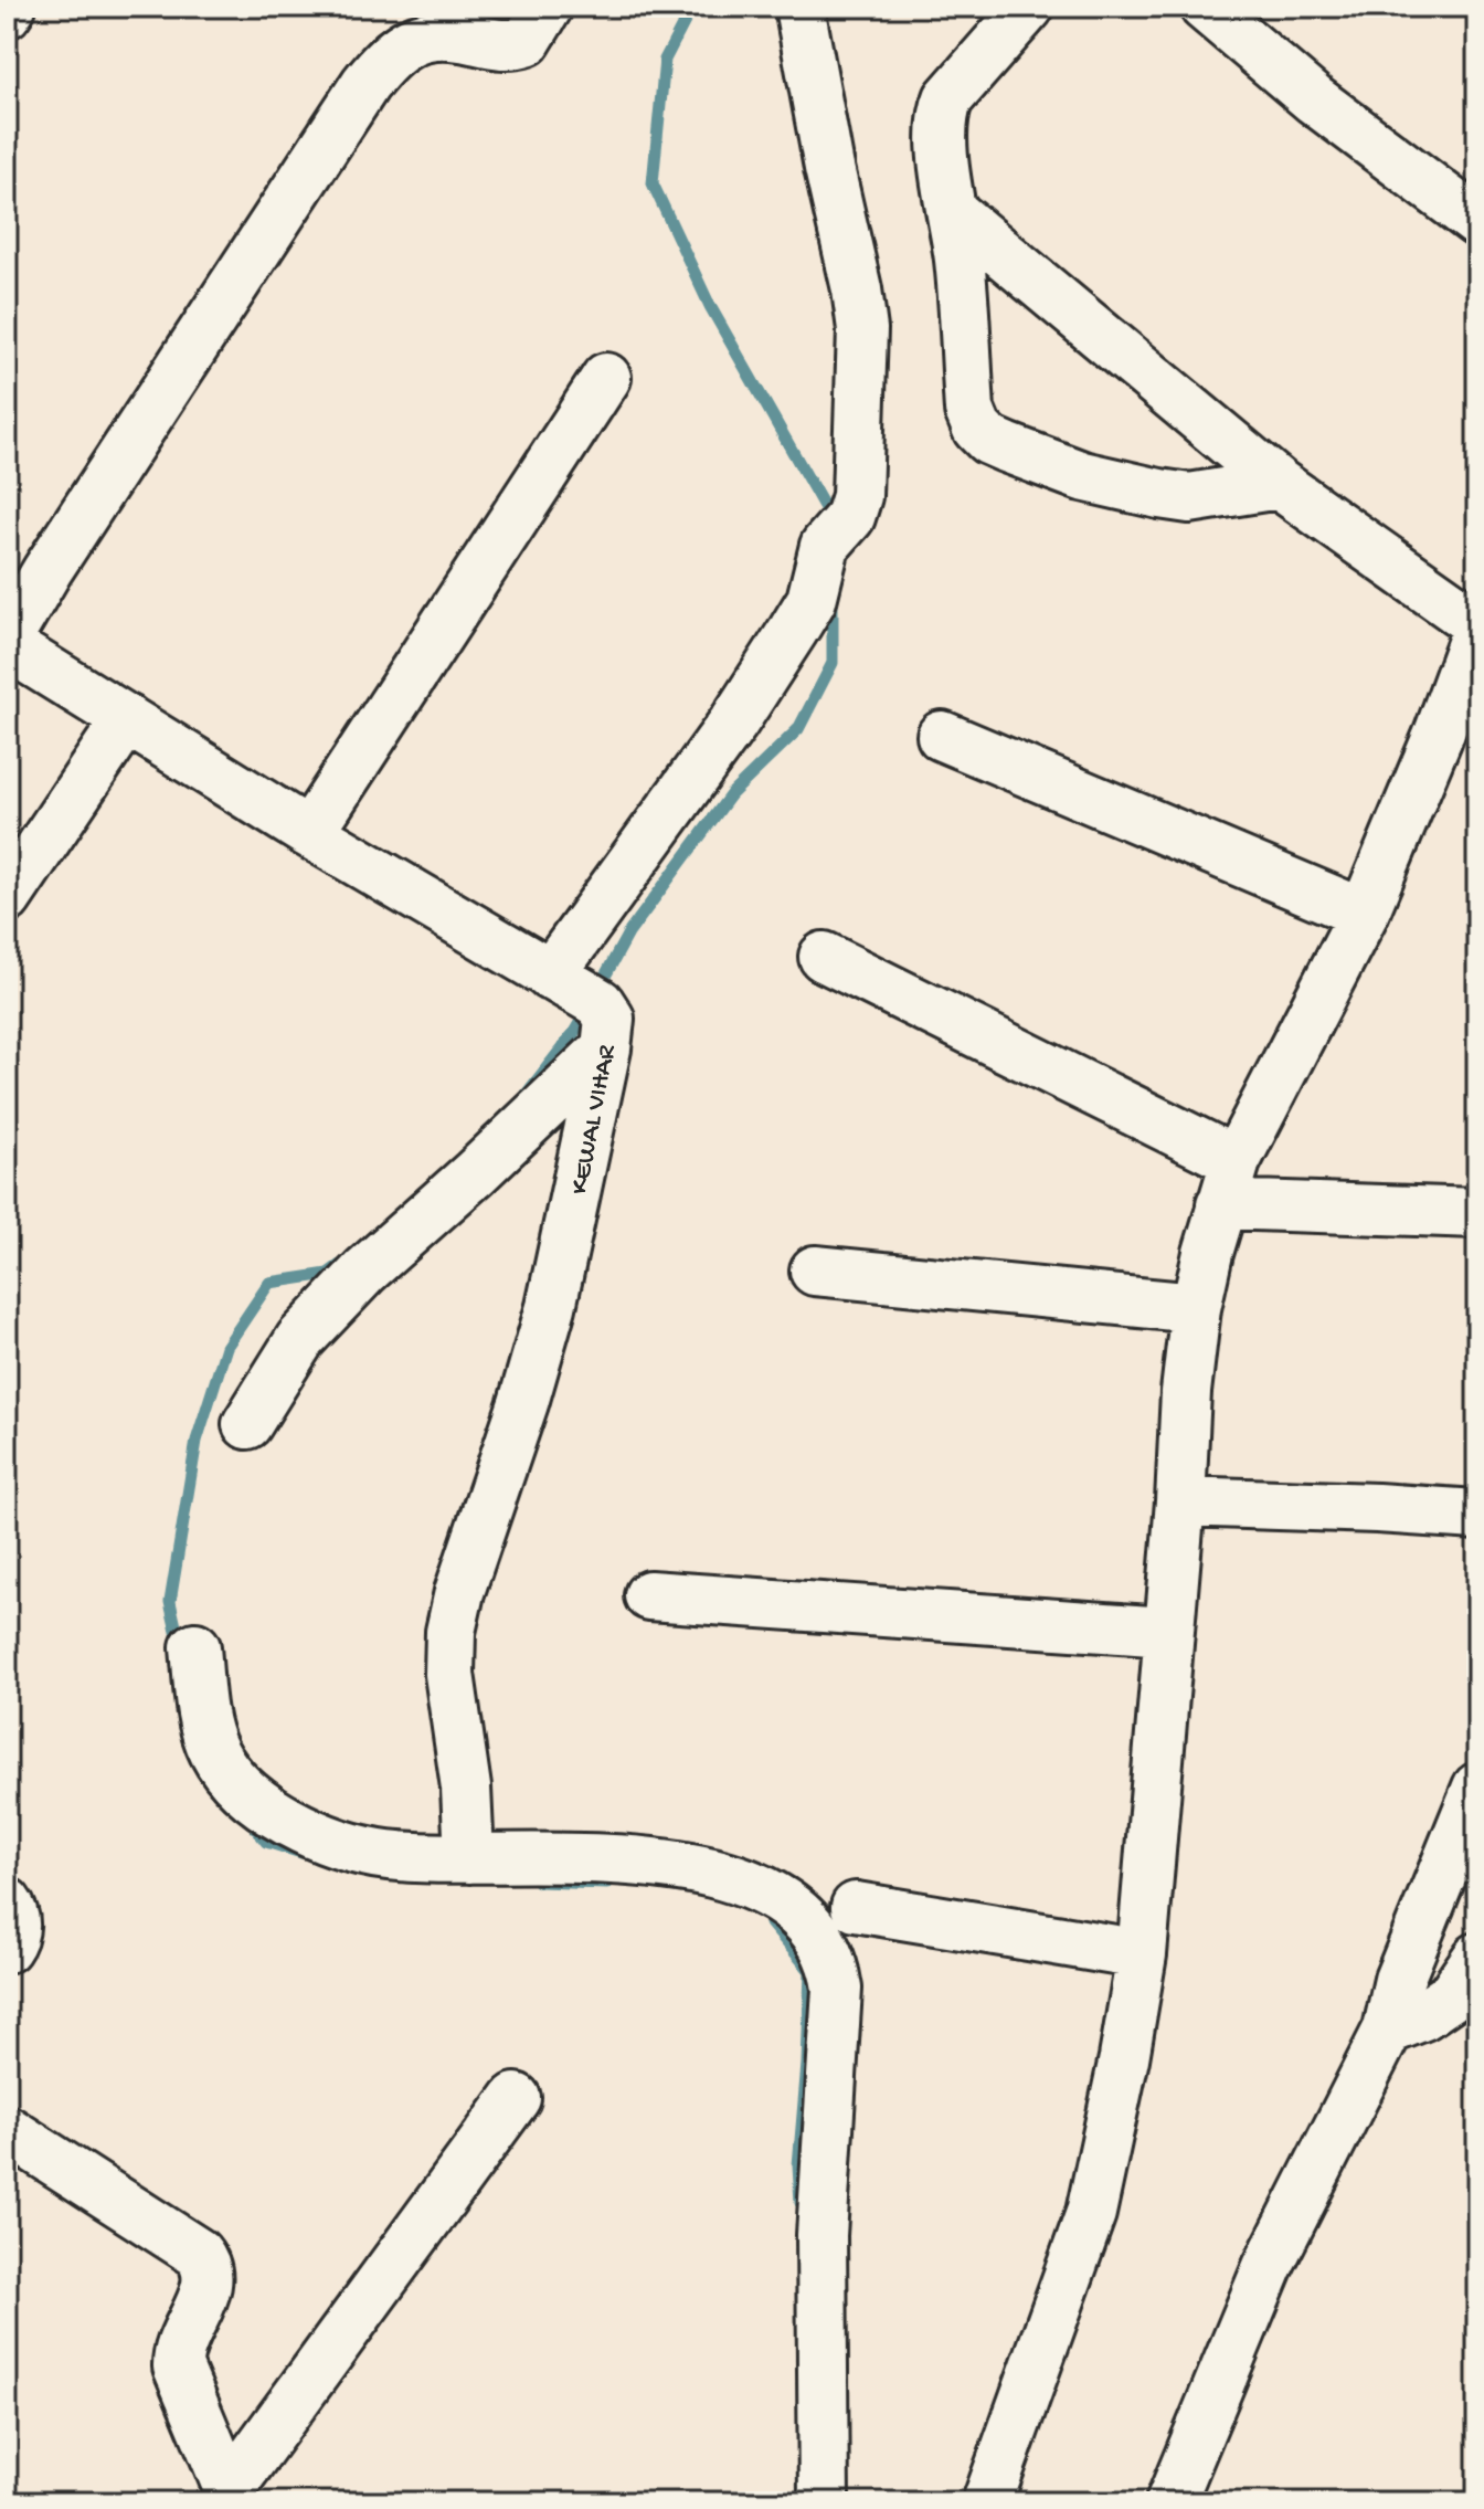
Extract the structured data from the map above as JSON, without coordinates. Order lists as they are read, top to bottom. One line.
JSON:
{"streets":{"street":["KEWAL VIHAR"]}}
